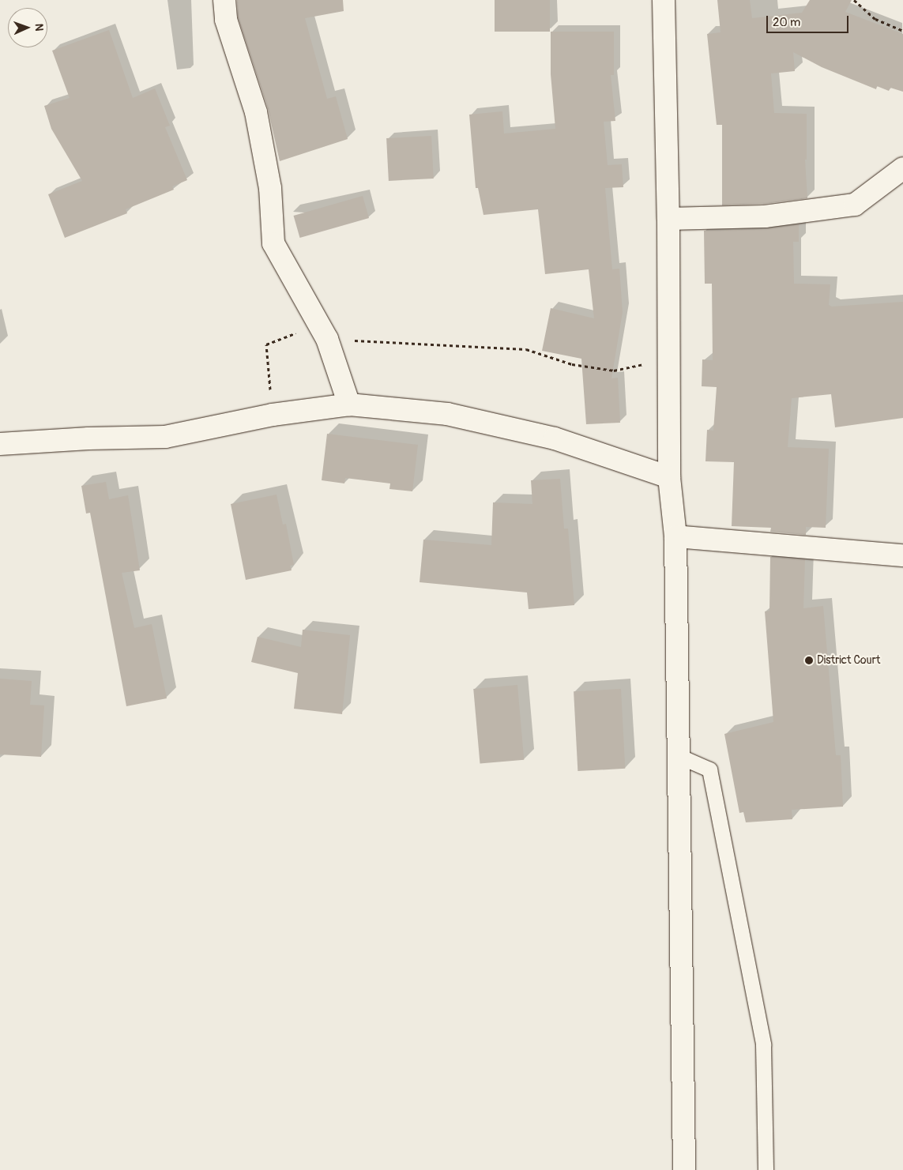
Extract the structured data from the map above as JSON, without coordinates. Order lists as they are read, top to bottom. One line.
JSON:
{"places":["District Court"],"scale_bar":"20 m","north":"right"}
